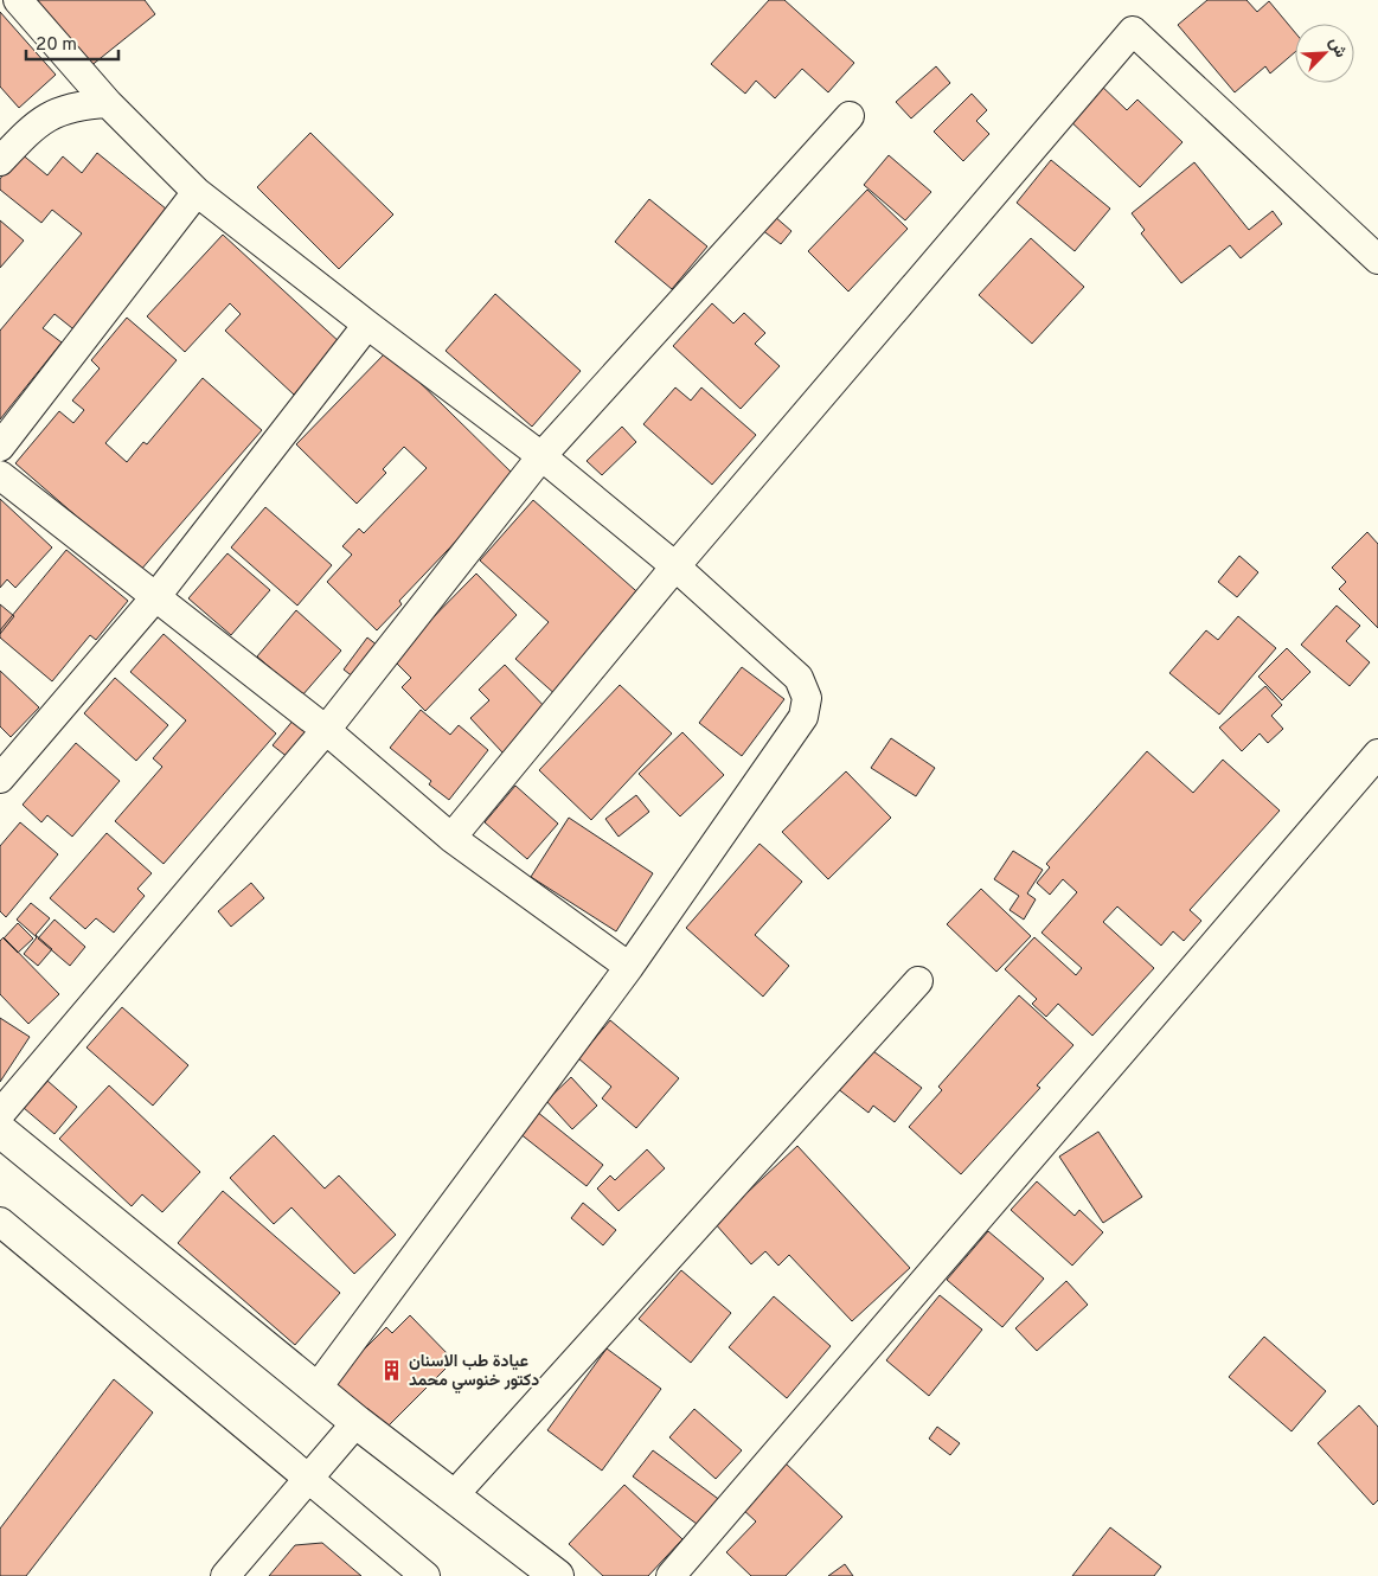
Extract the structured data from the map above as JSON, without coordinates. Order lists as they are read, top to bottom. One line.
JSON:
{"places":{"building":["عيادة طب الاسنان دكتور خنوسي محمد"]},"scale_bar":"20 m","north":"top right"}
